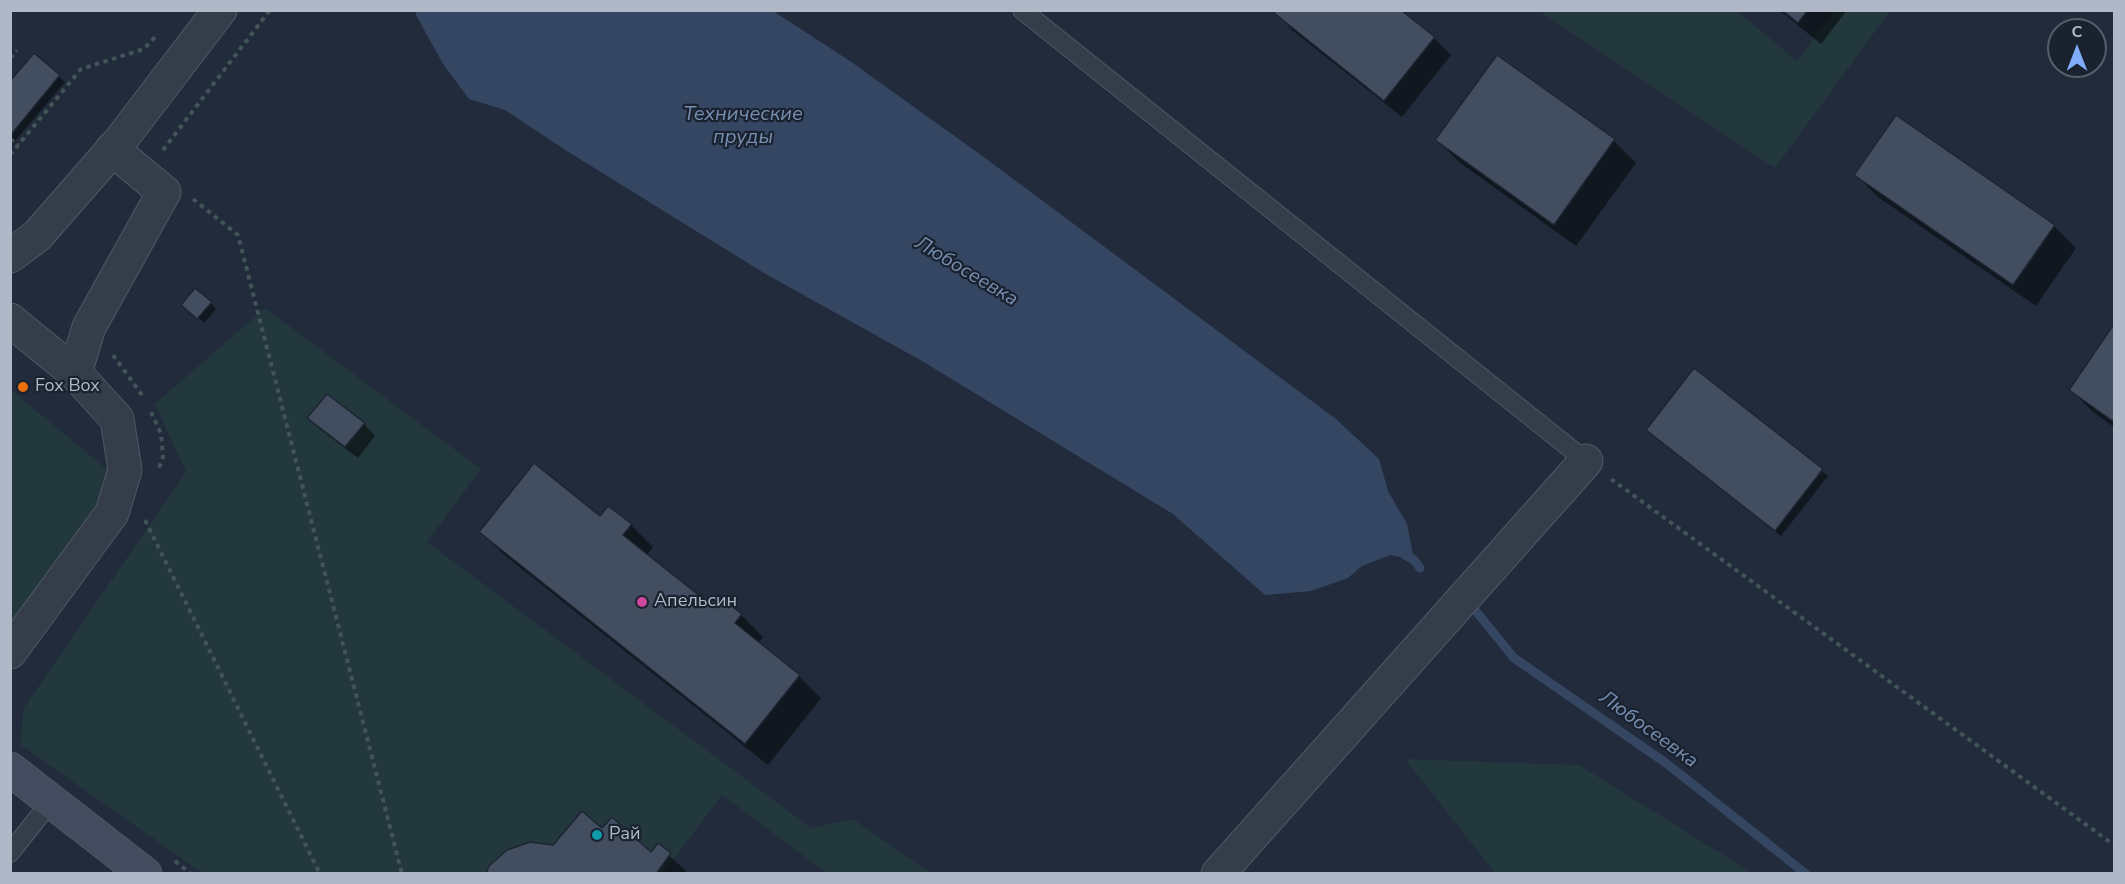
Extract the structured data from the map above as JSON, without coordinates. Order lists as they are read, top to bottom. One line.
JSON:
{"water":["Технические пруды","Любосеевка"],"places":["Fox Box","Апельсин","Рай"],"north":"top"}
